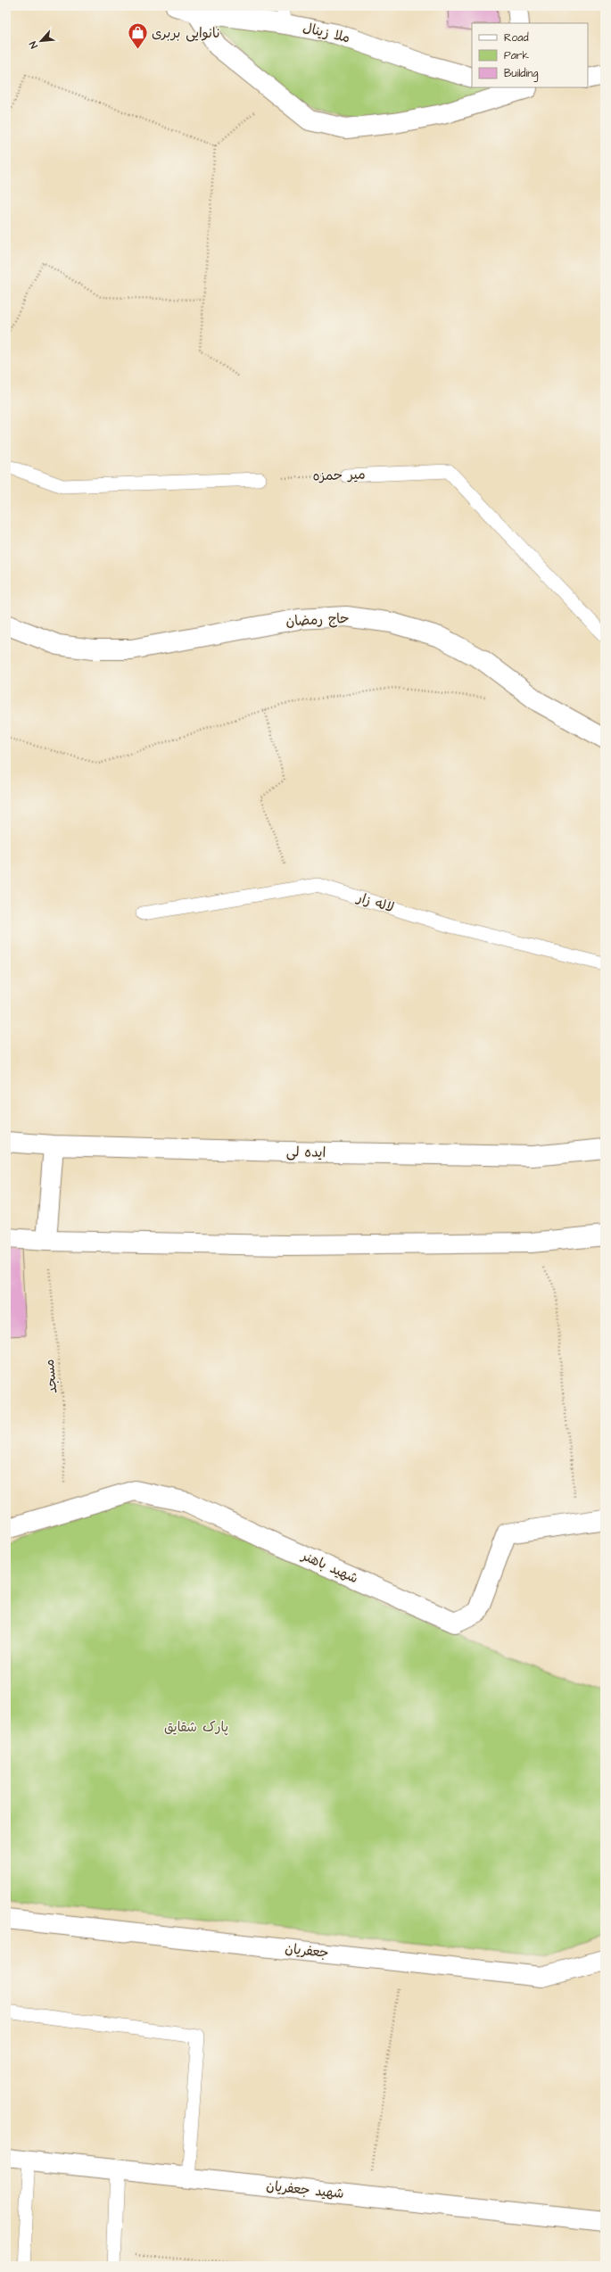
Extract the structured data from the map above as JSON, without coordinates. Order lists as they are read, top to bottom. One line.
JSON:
{"streets":{"street":["ملا زینال","حاج رمضان","ایده لى","شهید باهنر","جعفریان","شهید جعفریان"],"lane":["میر حمزه","لاله زار"],"path":["مسجد"]},"crossings":[["مسجد","شهید باهنر"]],"parks":["پارک شقایق"],"places":{"shop":["نانوایی بربری"]},"legend":["Road","Park","Building"],"north":"bottom left"}
